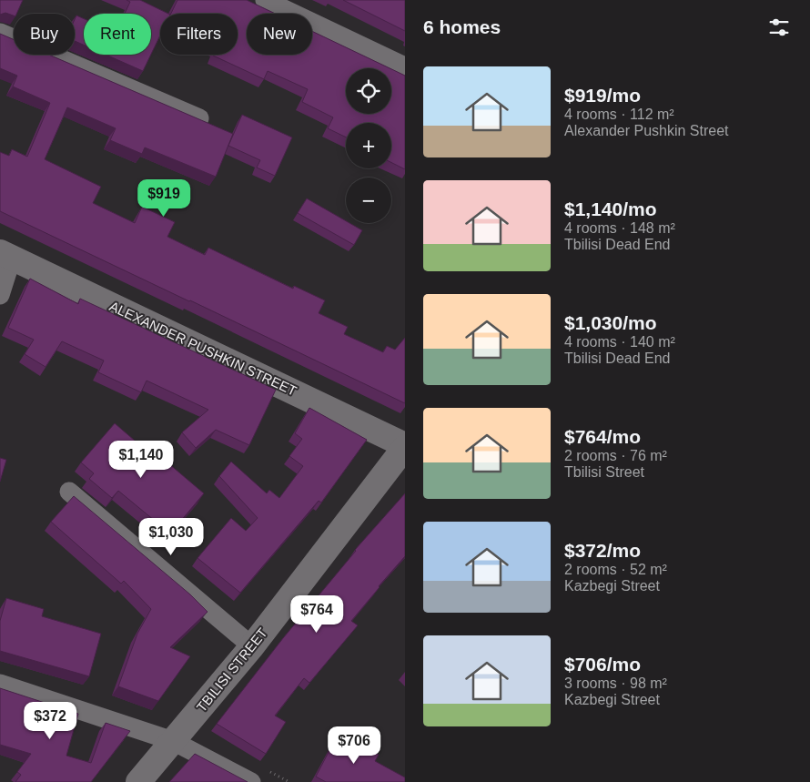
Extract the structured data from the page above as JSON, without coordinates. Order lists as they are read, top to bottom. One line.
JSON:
{"streets":{"main road":["ALEXANDER PUSHKIN STREET","TBILISI STREET"]},"crossings":[["ALEXANDER PUSHKIN STREET","TBILISI STREET"]],"page":{"heading":"6 homes","chip":["Buy","Rent","Filters","New"],"list":[{"name":"$919/mo","note":"4 rooms · 112 m² · Alexander Pushkin Street"},{"name":"$1,140/mo","note":"4 rooms · 148 m² · Tbilisi Dead End"},{"name":"$1,030/mo","note":"4 rooms · 140 m² · Tbilisi Dead End"},{"name":"$764/mo","note":"2 rooms · 76 m² · Tbilisi Street"},{"name":"$372/mo","note":"2 rooms · 52 m² · Kazbegi Street"},{"name":"$706/mo","note":"3 rooms · 98 m² · Kazbegi Street"}],"map_buttons":["+","−"],"price":["$919","$1,140","$1,030","$764","$372","$706"]}}
